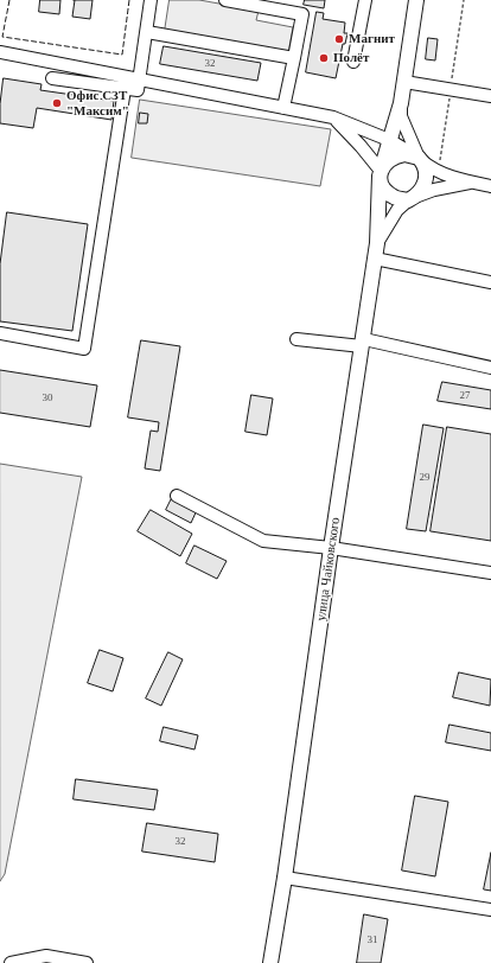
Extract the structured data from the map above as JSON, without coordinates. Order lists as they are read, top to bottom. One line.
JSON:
{"streets":{"main road":["улица Чайковского"]},"places":["Магнит","Полёт","Офис СЗТ \"Максим\""],"house_numbers":["32","27","30","29","32","31"]}
